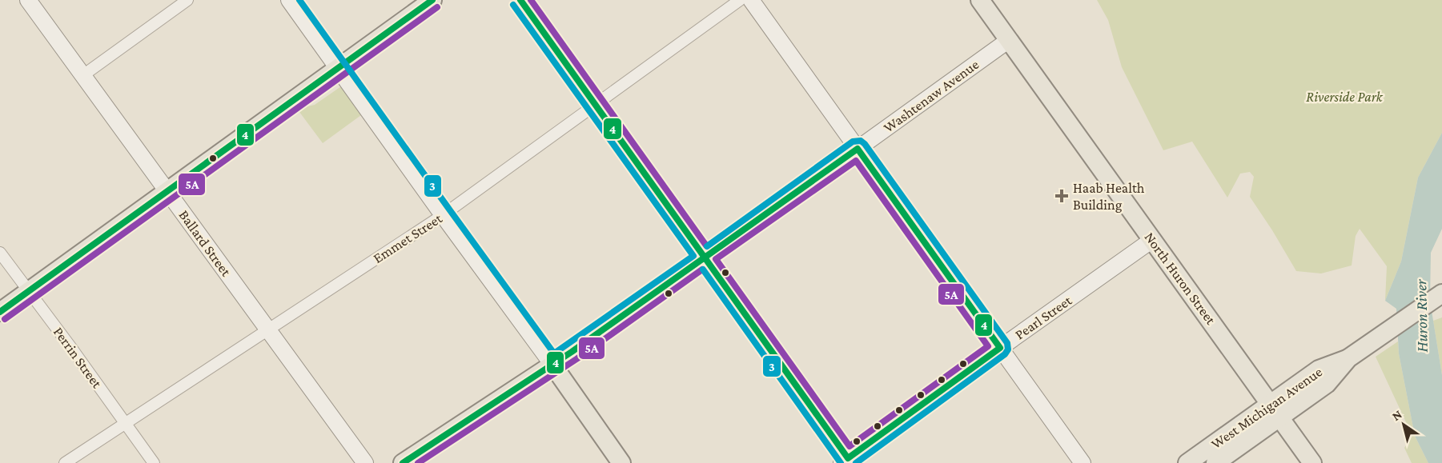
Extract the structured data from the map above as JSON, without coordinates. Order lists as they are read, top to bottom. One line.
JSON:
{"streets":{"main road":["Washtenaw Avenue","North Huron Street","West Michigan Avenue"],"street":["Emmet Street","Ballard Street","Pearl Street","Perrin Street"]},"crossings":[["Washtenaw Avenue","North Huron Street"],["Emmet Street","Ballard Street"],["Emmet Street","Perrin Street"],["North Huron Street","Pearl Street"],["North Huron Street","West Michigan Avenue"]],"water":["Huron River"],"parks":["Riverside Park"],"places":{"health":["Haab Health Building"]},"lines":["transit line 4","transit line 5A","transit line 3"],"north":"top left"}
